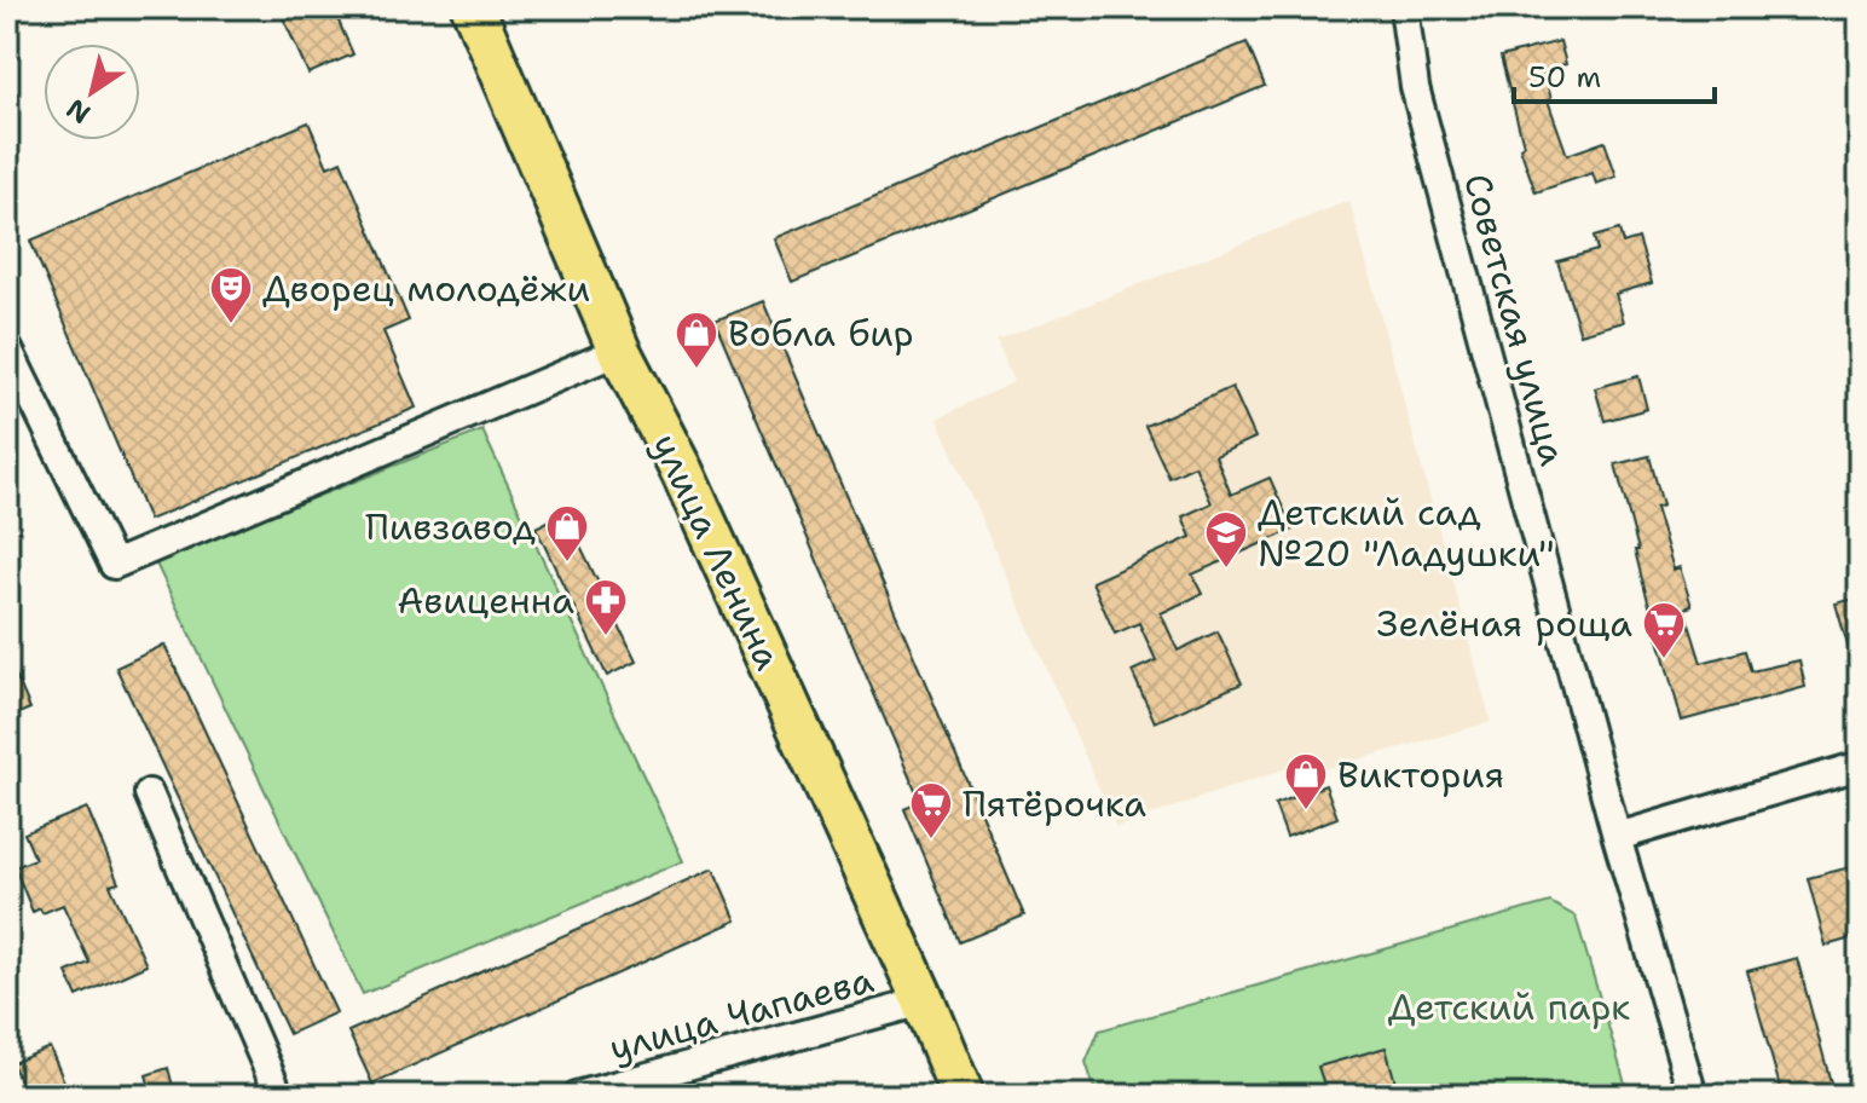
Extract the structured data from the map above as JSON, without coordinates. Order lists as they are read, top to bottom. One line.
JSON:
{"streets":{"main road":["улица Ленина"],"street":["Советская улица","улица Чапаева"]},"crossings":[["улица Ленина","улица Чапаева"]],"parks":["Детский парк"],"places":{"theatre":["Дворец молодёжи"],"shop":["Вобла бир","Пивзавод","Виктория"],"school or university":["Детский сад №20 \"Ладушки\""],"pharmacy":["Авиценна"],"supermarket":["Зелёная роща","Пятёрочка"]},"scale_bar":"50 m","north":"bottom left"}
